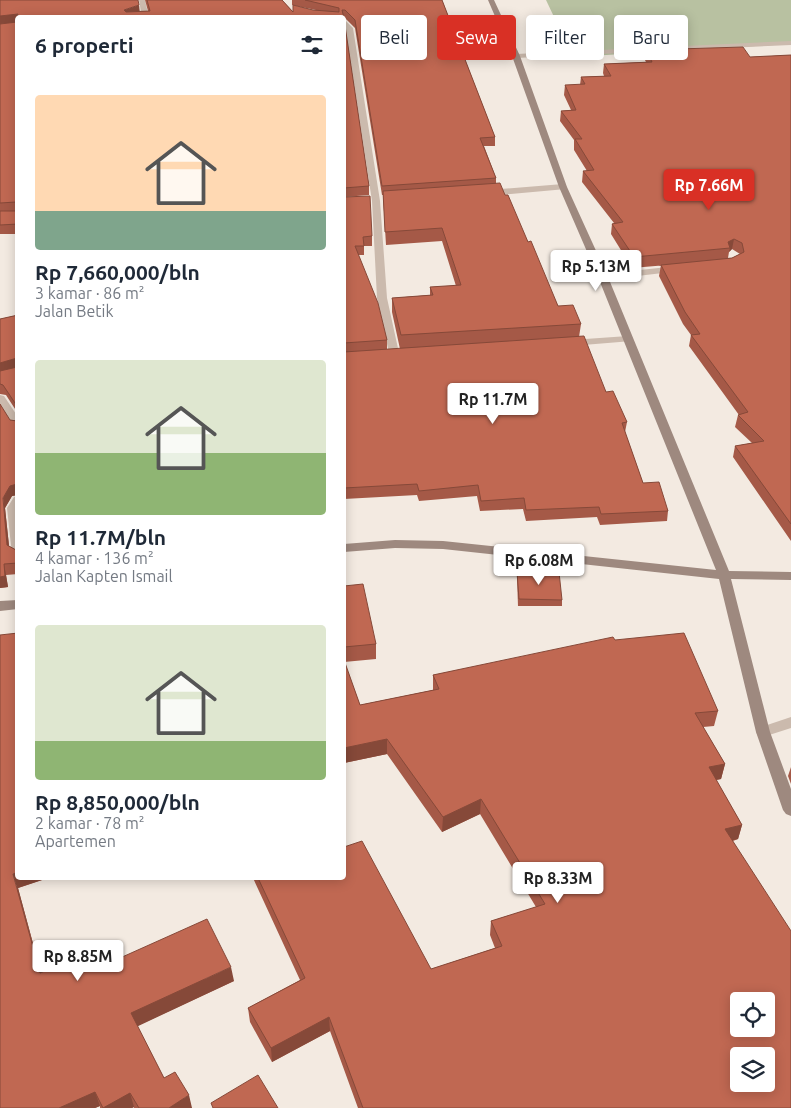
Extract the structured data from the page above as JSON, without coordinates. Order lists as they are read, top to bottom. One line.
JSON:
{"page":{"chip":["Beli","Sewa","Filter","Baru"],"heading":"6 properti","list":[{"name":"Rp 7,660,000/bln","note":"3 kamar · 86 m² · Jalan Betik"},{"name":"Rp 11.7M/bln","note":"4 kamar · 136 m² · Jalan Kapten Ismail"},{"name":"Rp 8,850,000/bln","note":"2 kamar · 78 m² · Apartemen"}],"price":["Rp 7.66M","Rp 5.13M","Rp 11.7M","Rp 6.08M","Rp 8.33M","Rp 8.85M"]}}
